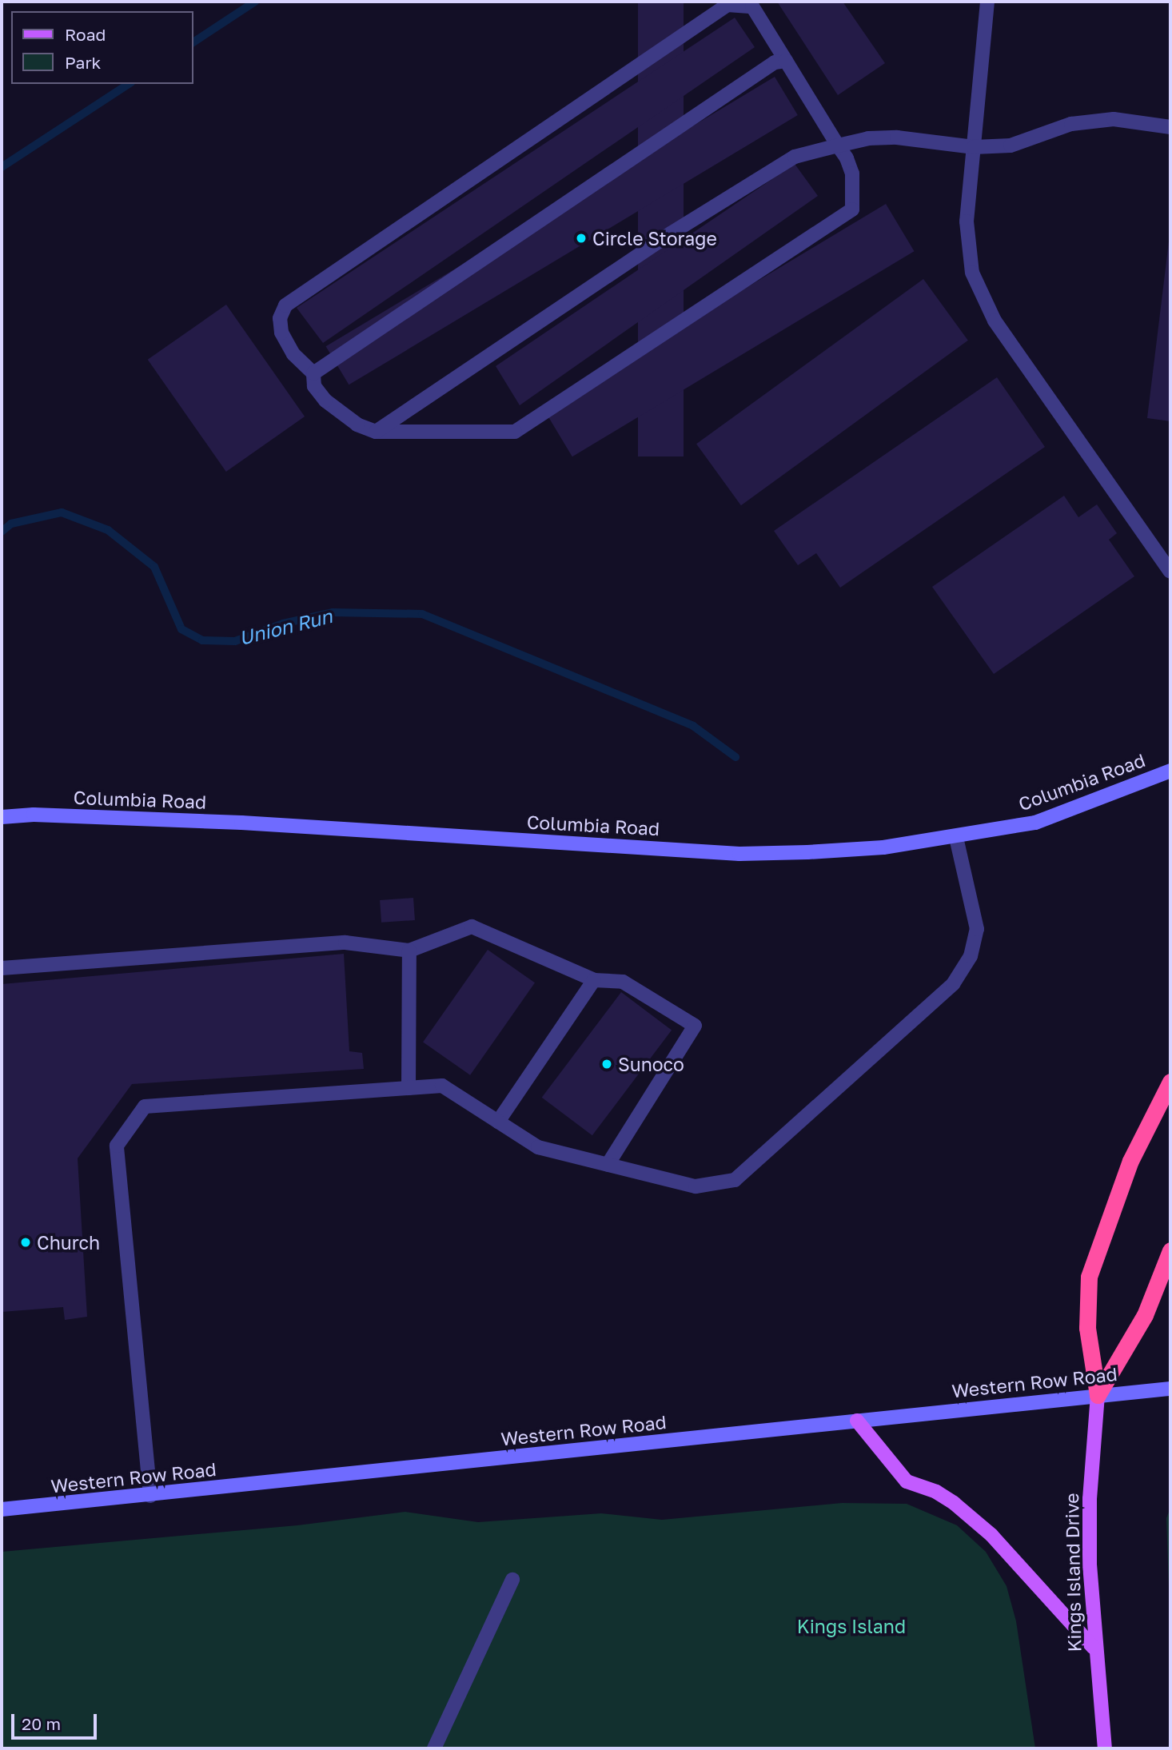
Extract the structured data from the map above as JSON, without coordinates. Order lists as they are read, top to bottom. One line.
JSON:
{"streets":{"main road":["Kings Island Drive"],"street":["Columbia Road","Western Row Road"]},"crossings":[["Western Row Road","Kings Island Drive"]],"water":["Union Run"],"parks":["Kings Island"],"places":["Circle Storage","Sunoco","Church"],"legend":["Road","Park"],"scale_bar":"20 m"}
